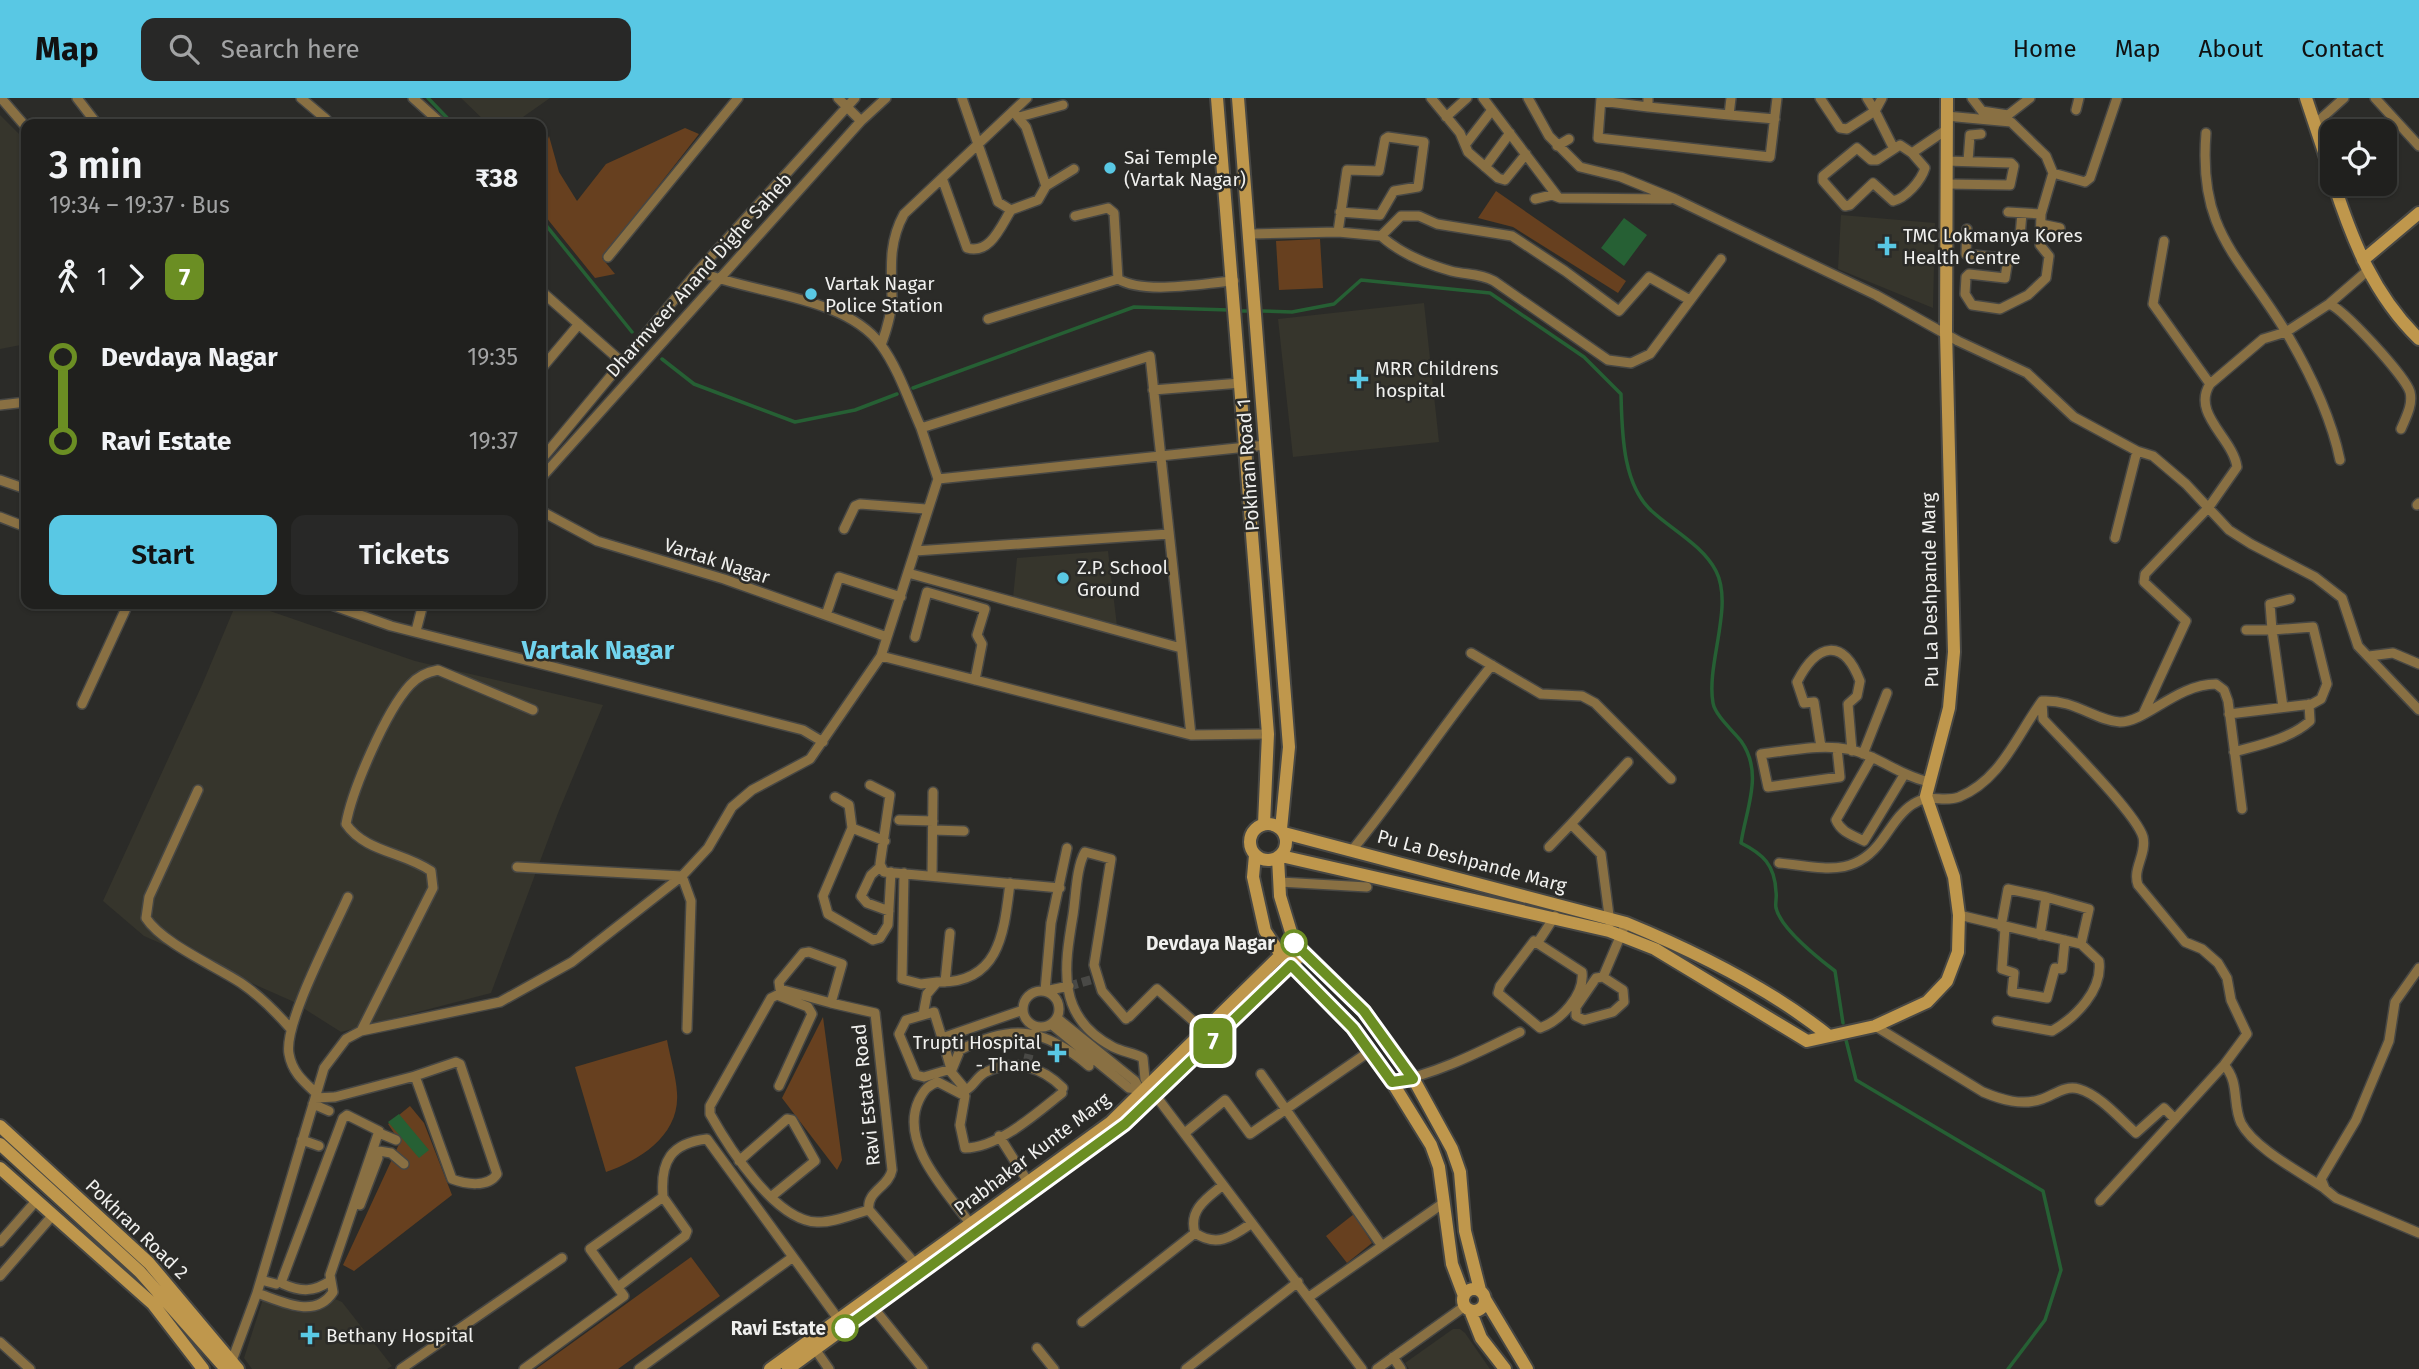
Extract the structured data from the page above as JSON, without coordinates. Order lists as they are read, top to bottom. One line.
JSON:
{"streets":{"street":["Dharmveer Anand Dighe Saheb","Pokhran Road 1","Vartak Nagar","Pu La Deshpande Marg","Ravi Estate Road","Prabhakar Kunte Marg","Pokhran Road 2"]},"crossings":[["Pokhran Road 1","Pu La Deshpande Marg"]],"districts":["Vartak Nagar"],"places":{"other":["Sai Temple (Vartak Nagar)","Vartak Nagar Police Station","Z.P. School Ground","Devdaya Nagar","Ravi Estate"],"health":["TMC Lokmanya Kores Health Centre","MRR Childrens hospital","Trupti Hospital - Thane","Bethany Hospital"]},"lines":["bus line 7"],"page":{"header":"Map","search":"Search here","nav":["Home","Map","About","Contact"],"on_map":"7","heading":["3 min","19:34 – 19:37 · Bus","₹38"],"legs":["1","7"],"list":[{"name":"Devdaya Nagar","value":"19:35"},{"name":"Ravi Estate","value":"19:37"}],"buttons":["Start","Tickets"]}}
